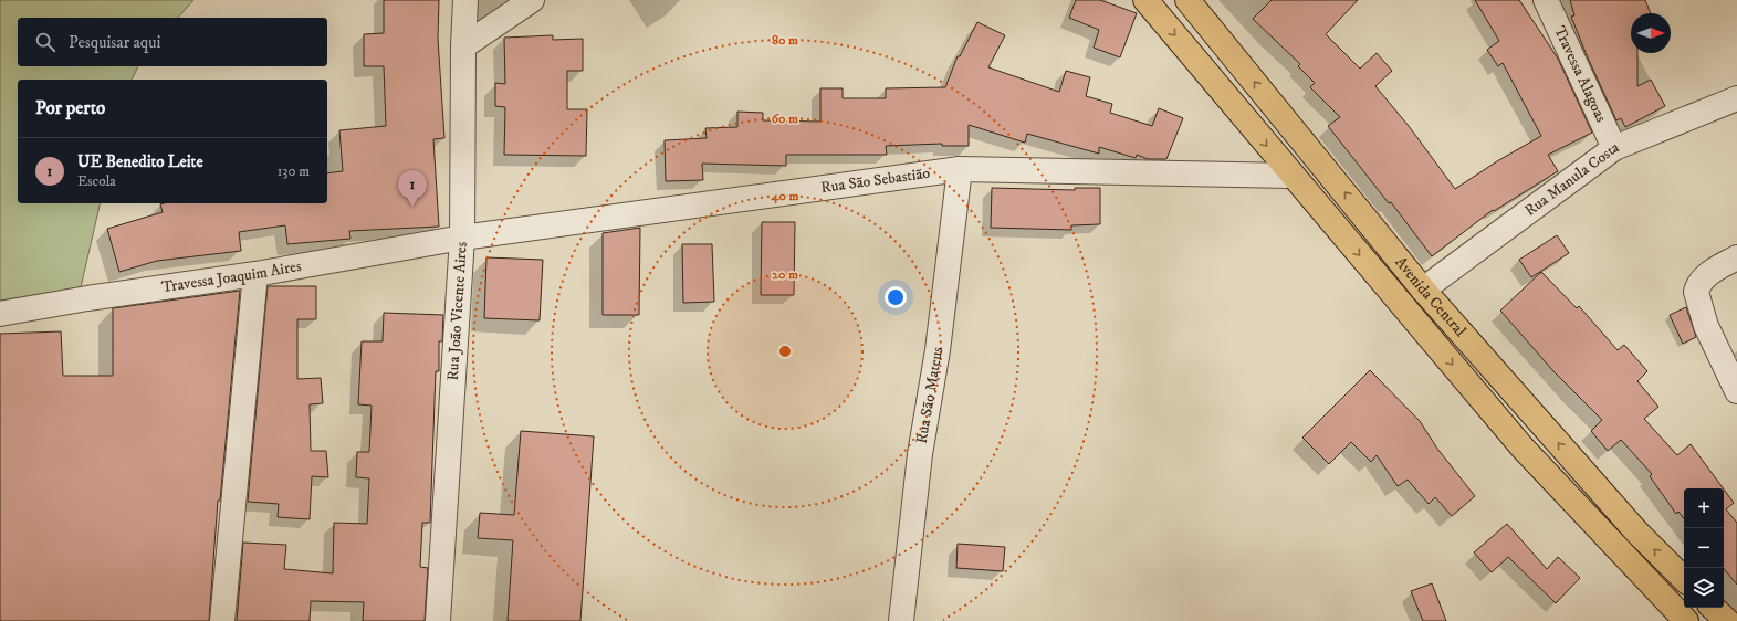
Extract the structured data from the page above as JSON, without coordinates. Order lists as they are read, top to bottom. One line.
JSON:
{"streets":{"main road":["Avenida Central"],"street":["Travessa Alagoas","Rua São Sebastião","Rua Manula Costa","Travessa Joaquim Aires","Rua João Vicente Aires","Rua São Mateus"]},"crossings":[["Travessa Alagoas","Rua Manula Costa"],["Rua São Sebastião","Travessa Joaquim Aires"],["Rua São Sebastião","Rua João Vicente Aires"],["Rua São Sebastião","Rua São Mateus"],["Rua Manula Costa","Avenida Central"],["Travessa Joaquim Aires","Rua João Vicente Aires"]],"north":"right","page":{"search":"Pesquisar aqui","heading":"Por perto","list":[{"mark":"1","name":"UE Benedito Leite","note":"Escola","value":"130 m"}],"pins":"1","map_buttons":["+","−"]},"rings":["80 m","60 m","40 m","20 m"]}
